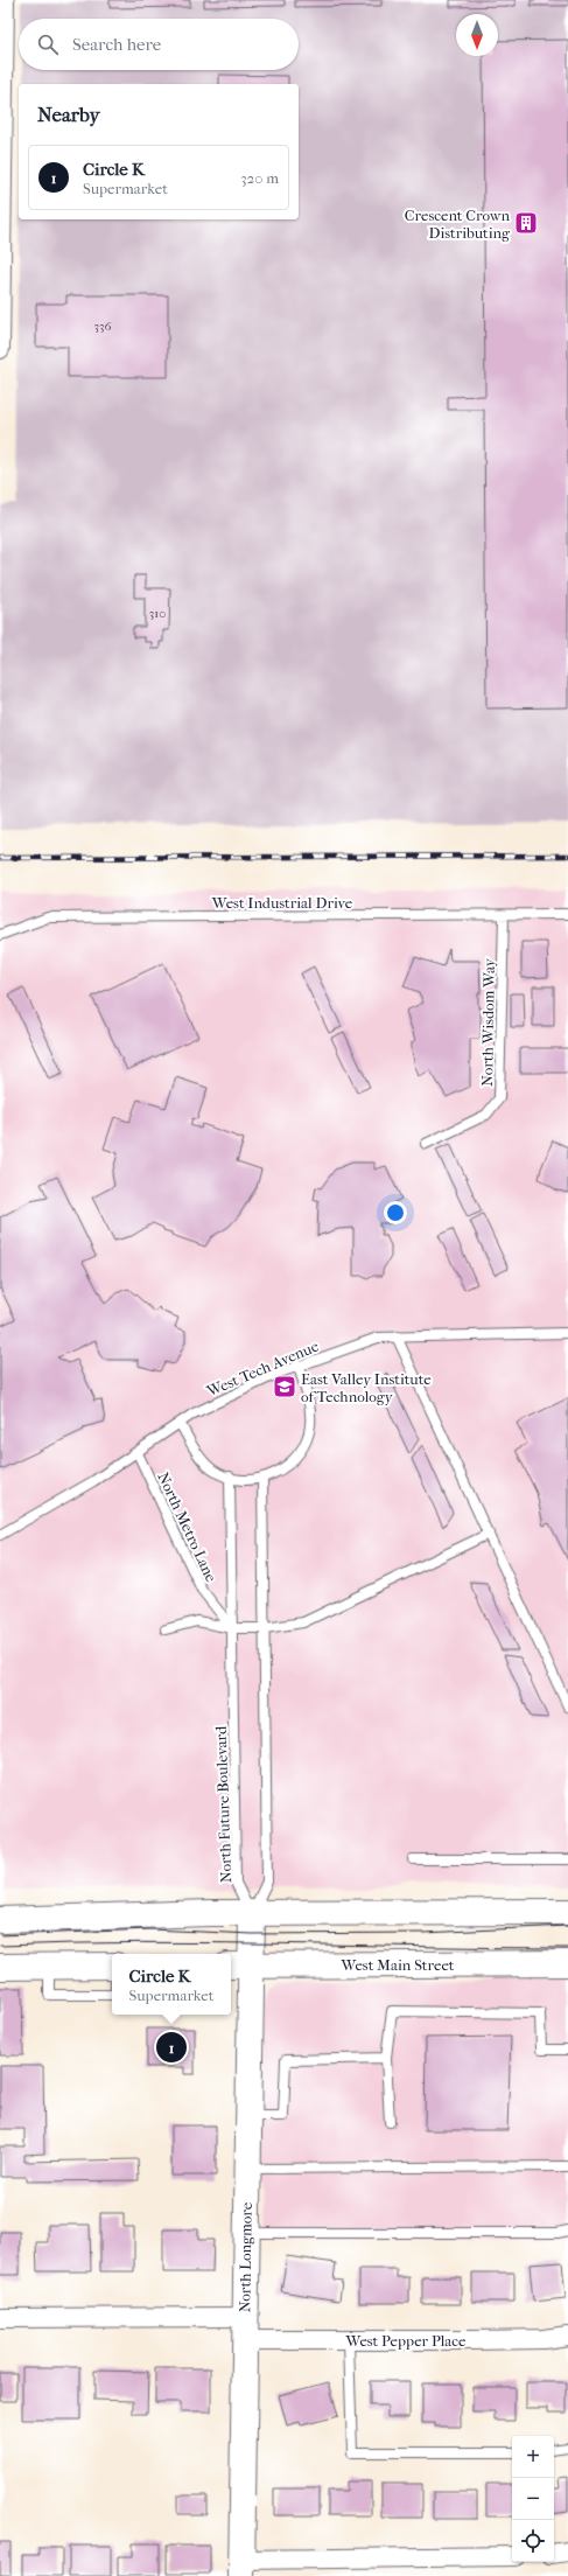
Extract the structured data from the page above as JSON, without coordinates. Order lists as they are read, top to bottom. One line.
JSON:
{"streets":{"main road":["West Main Street","North Longmore"],"street":["West Pepper Place"],"lane":["West Industrial Drive","North Wisdom Way","West Tech Avenue","North Metro Lane","North Future Boulevard"]},"crossings":[["West Industrial Drive","North Wisdom Way"],["West Tech Avenue","North Metro Lane"],["North Metro Lane","North Future Boulevard"],["North Future Boulevard","North Longmore"],["West Main Street","North Longmore"],["North Longmore","West Pepper Place"]],"places":{"building":["Crescent Crown Distributing"],"school or university":["East Valley Institute of Technology"]},"house_numbers":["336","310"],"north":"bottom","page":{"search":"Search here","heading":"Nearby","list":[{"mark":"1","name":"Circle K","note":"Supermarket","value":"320 m"}],"popup":["Circle K","Supermarket"],"pins":"1","map_buttons":["+","−"]}}
